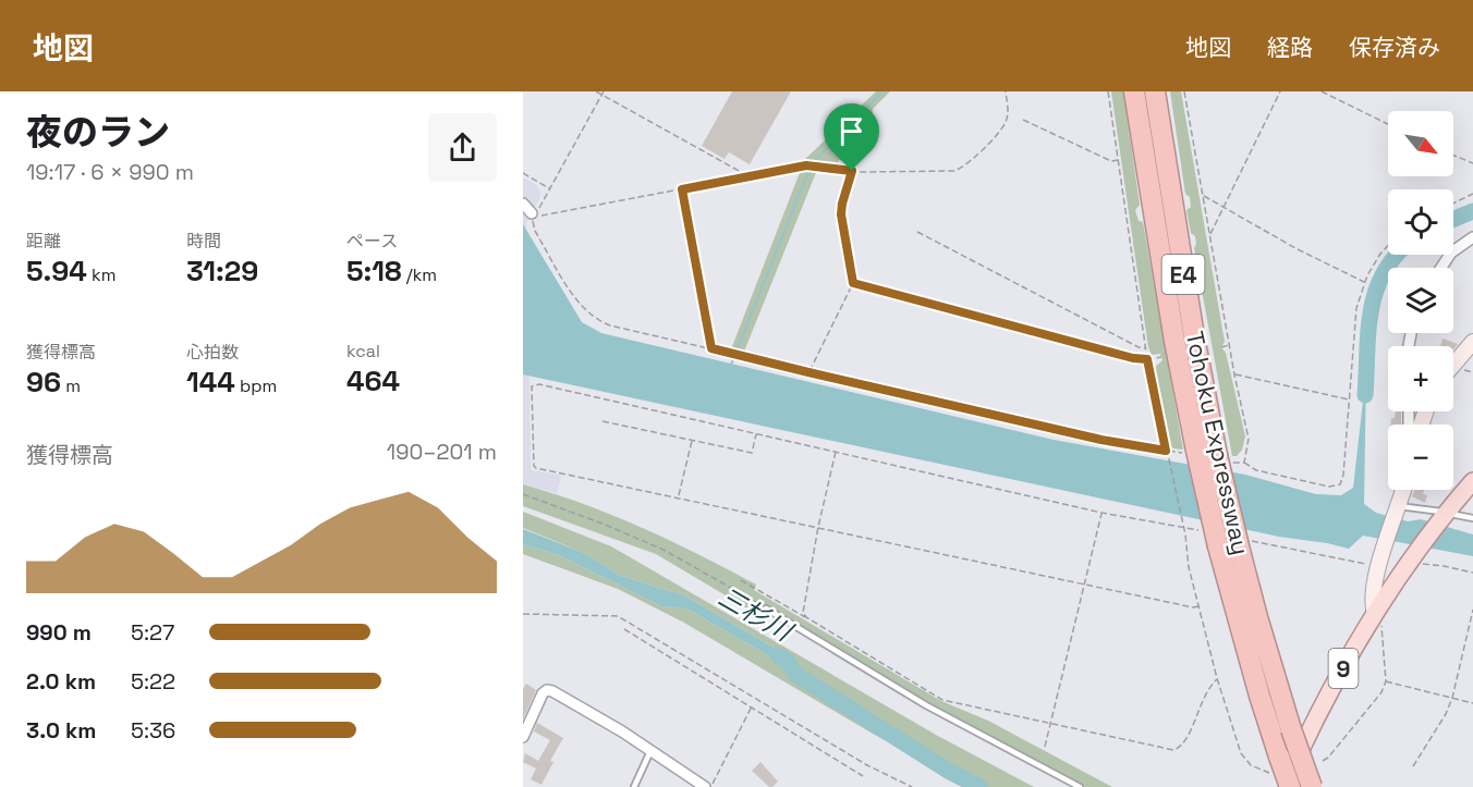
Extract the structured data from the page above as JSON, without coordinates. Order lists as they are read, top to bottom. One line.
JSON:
{"streets":{"highway":["E4","Tohoku Expressway"],"main road":["9"]},"crossings":[["Tohoku Expressway","9"]],"water":["三杉川"],"north":"bottom right","page":{"header":"地図","nav":["地図","経路","保存済み"],"heading":["夜のラン","19:17 · 6 × 990 m"],"map_buttons":["+","−"],"stats":[["距離","5.94 km"],["時間","31:29"],["ペース","5:18 /km"],["獲得標高","96 m"],["心拍数","144 bpm"],["kcal","464"]],"chart":["獲得標高","190–201 m"],"list":[{"name":"990 m","note":"5:27"},{"name":"2.0 km","note":"5:22"},{"name":"3.0 km","note":"5:36"}]}}
